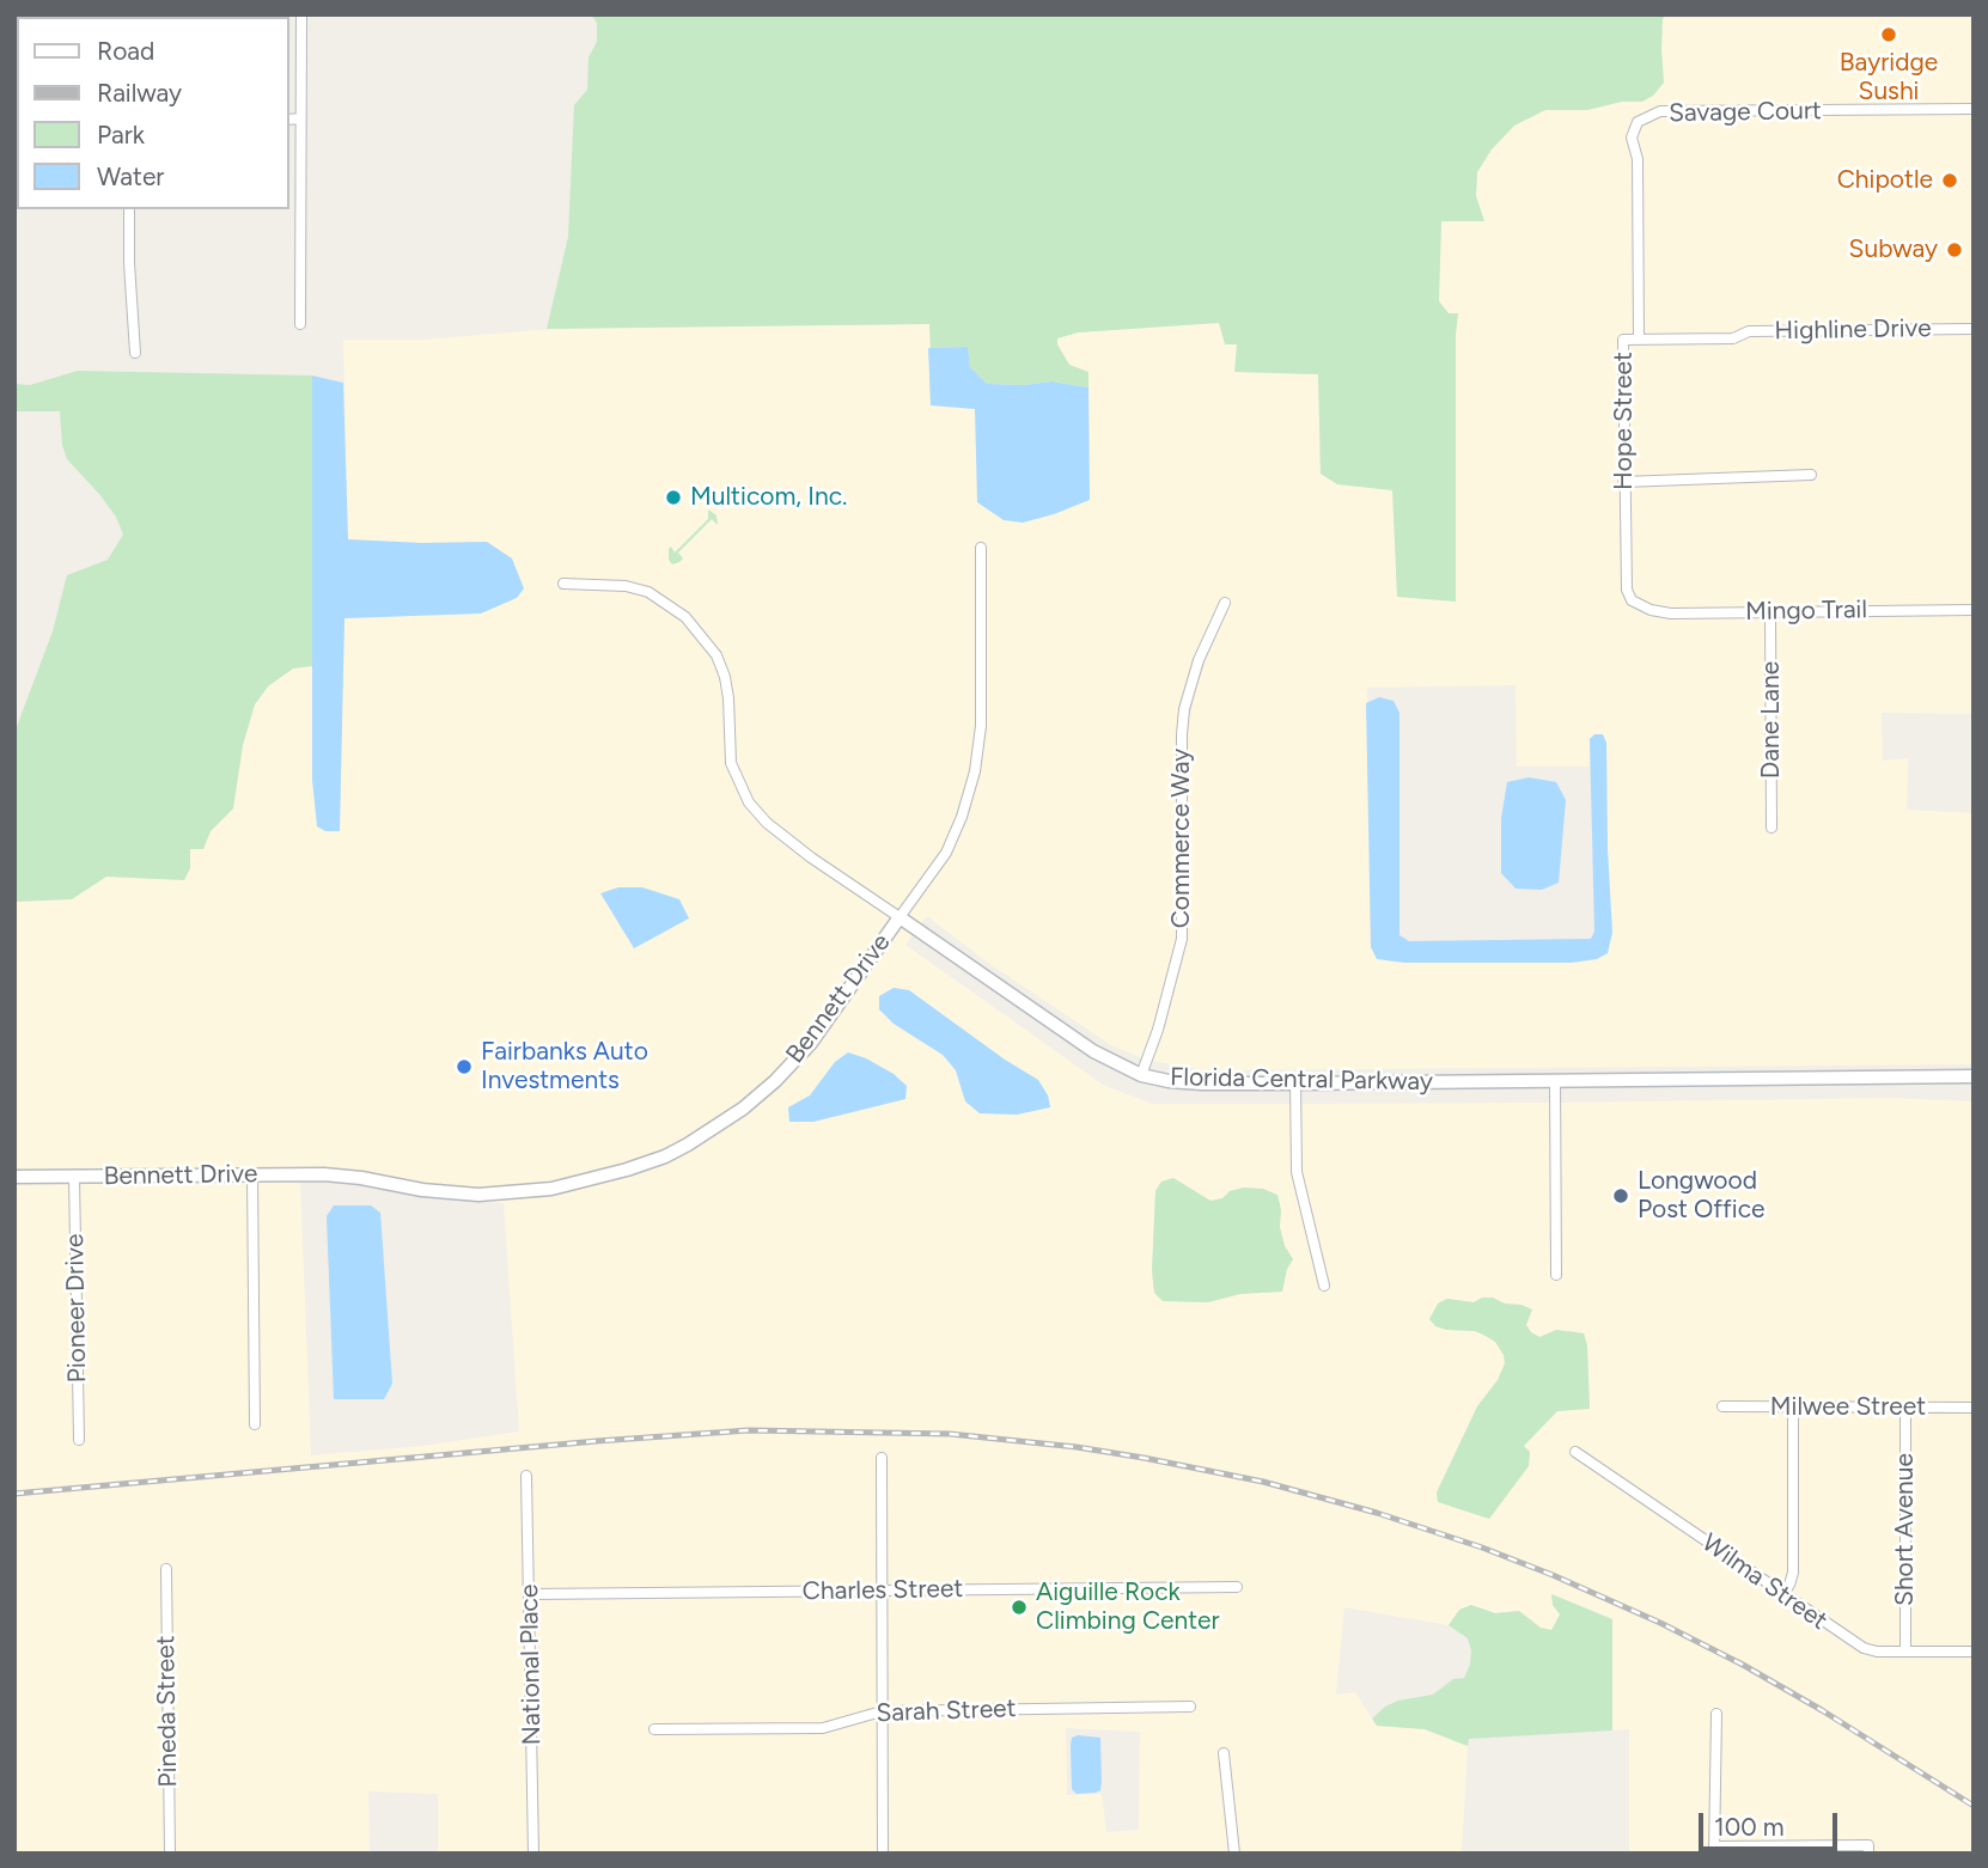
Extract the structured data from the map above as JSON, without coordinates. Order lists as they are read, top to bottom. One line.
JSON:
{"streets":{"street":["Savage Court","Highline Drive","Hope Street","Mingo Trail","Dane Lane","Commerce Way","Bennett Drive","Florida Central Parkway","Pioneer Drive","Milwee Street","Short Avenue","Wilma Street","Charles Street","National Place","Pineda Street","Sarah Street"]},"crossings":[["Savage Court","Hope Street"],["Highline Drive","Hope Street"],["Hope Street","Mingo Trail"],["Mingo Trail","Dane Lane"],["Commerce Way","Florida Central Parkway"],["Bennett Drive","Florida Central Parkway"],["Bennett Drive","Pioneer Drive"],["Milwee Street","Short Avenue"],["Short Avenue","Wilma Street"],["Charles Street","National Place"]],"places":["Bayridge Sushi","Chipotle","Subway","Multicom, Inc.","Fairbanks Auto Investments","Longwood Post Office","Aiguille Rock Climbing Center"],"legend":["Road","Railway","Park","Water"],"scale_bar":"100 m"}
